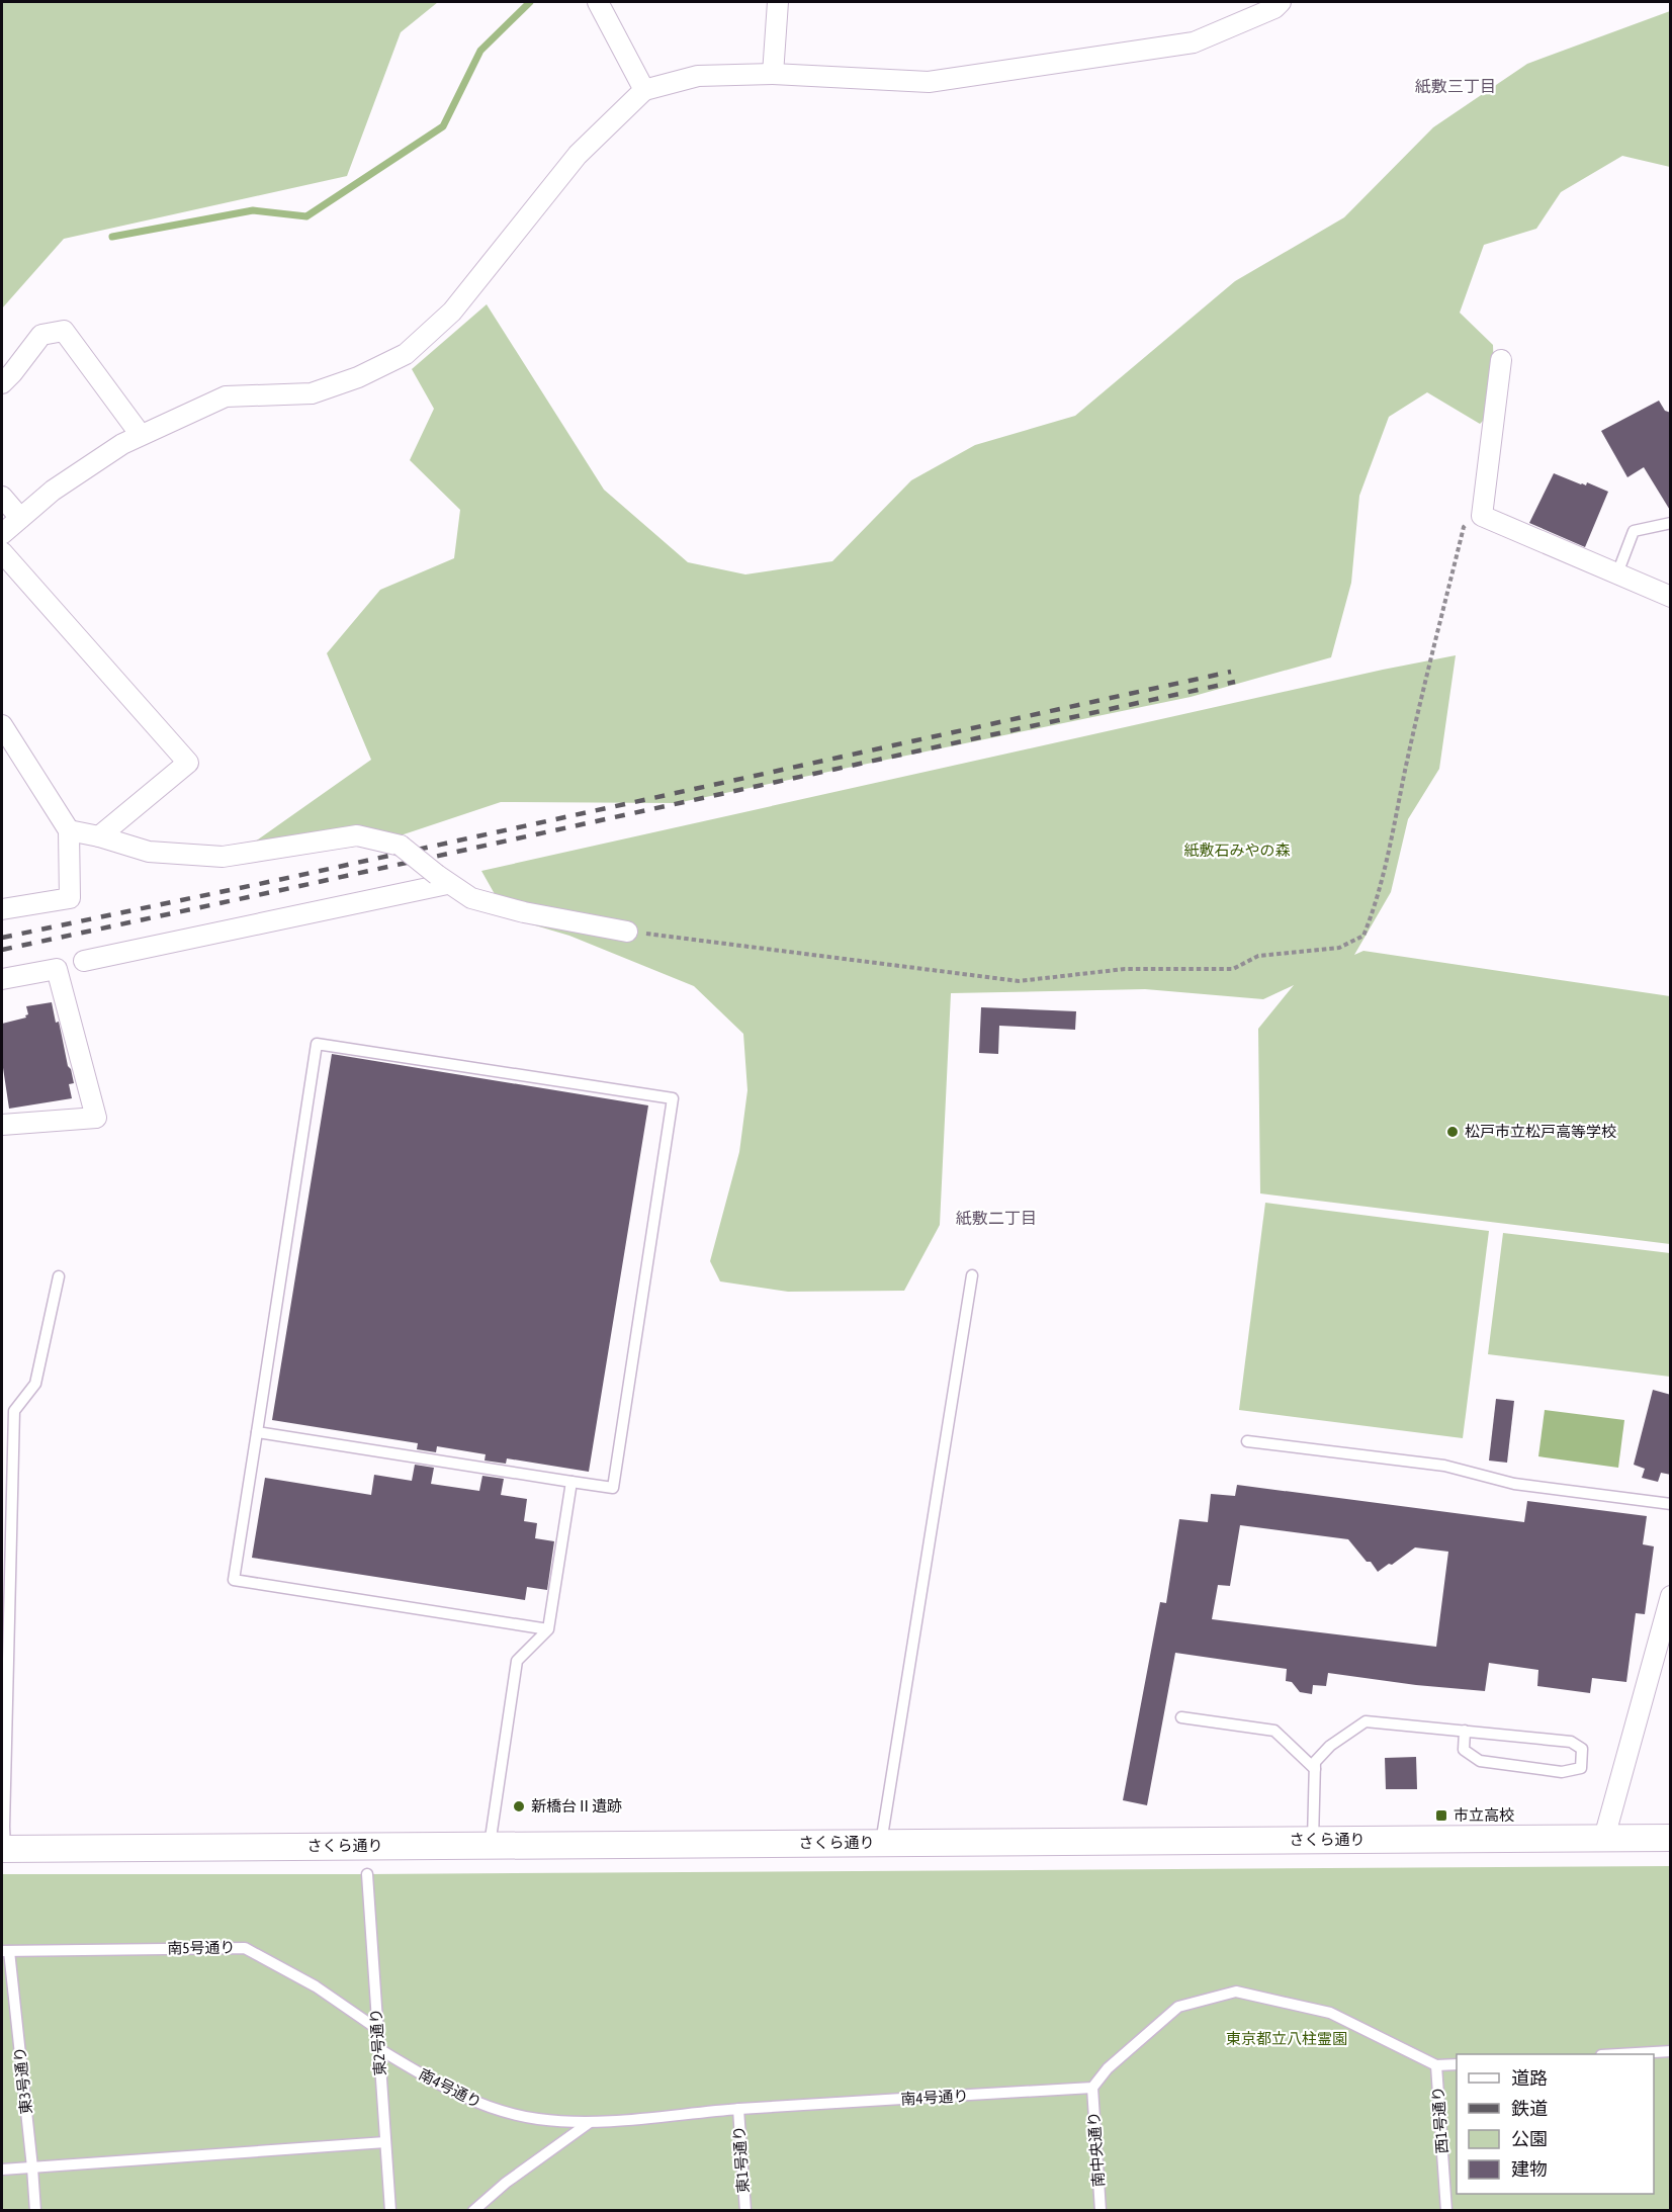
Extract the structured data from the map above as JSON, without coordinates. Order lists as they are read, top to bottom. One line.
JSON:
{"streets":{"street":["さくら通り"],"lane":["南5号通り","東2号通り","東3号通り","南4号通り","西1号通り","南中央通り","東1号通り"]},"crossings":[["南5号通り","東2号通り"],["南5号通り","東3号通り"],["東2号通り","南4号通り"],["南4号通り","南中央通り"],["南4号通り","東1号通り"]],"districts":["紙敷三丁目","紙敷二丁目"],"parks":["紙敷石みやの森","東京都立八柱霊園"],"places":{"other":["松戸市立松戸高等学校","新橋台Ⅱ遺跡"],"transit":["市立高校"]},"legend":["道路","鉄道","公園","建物"]}
